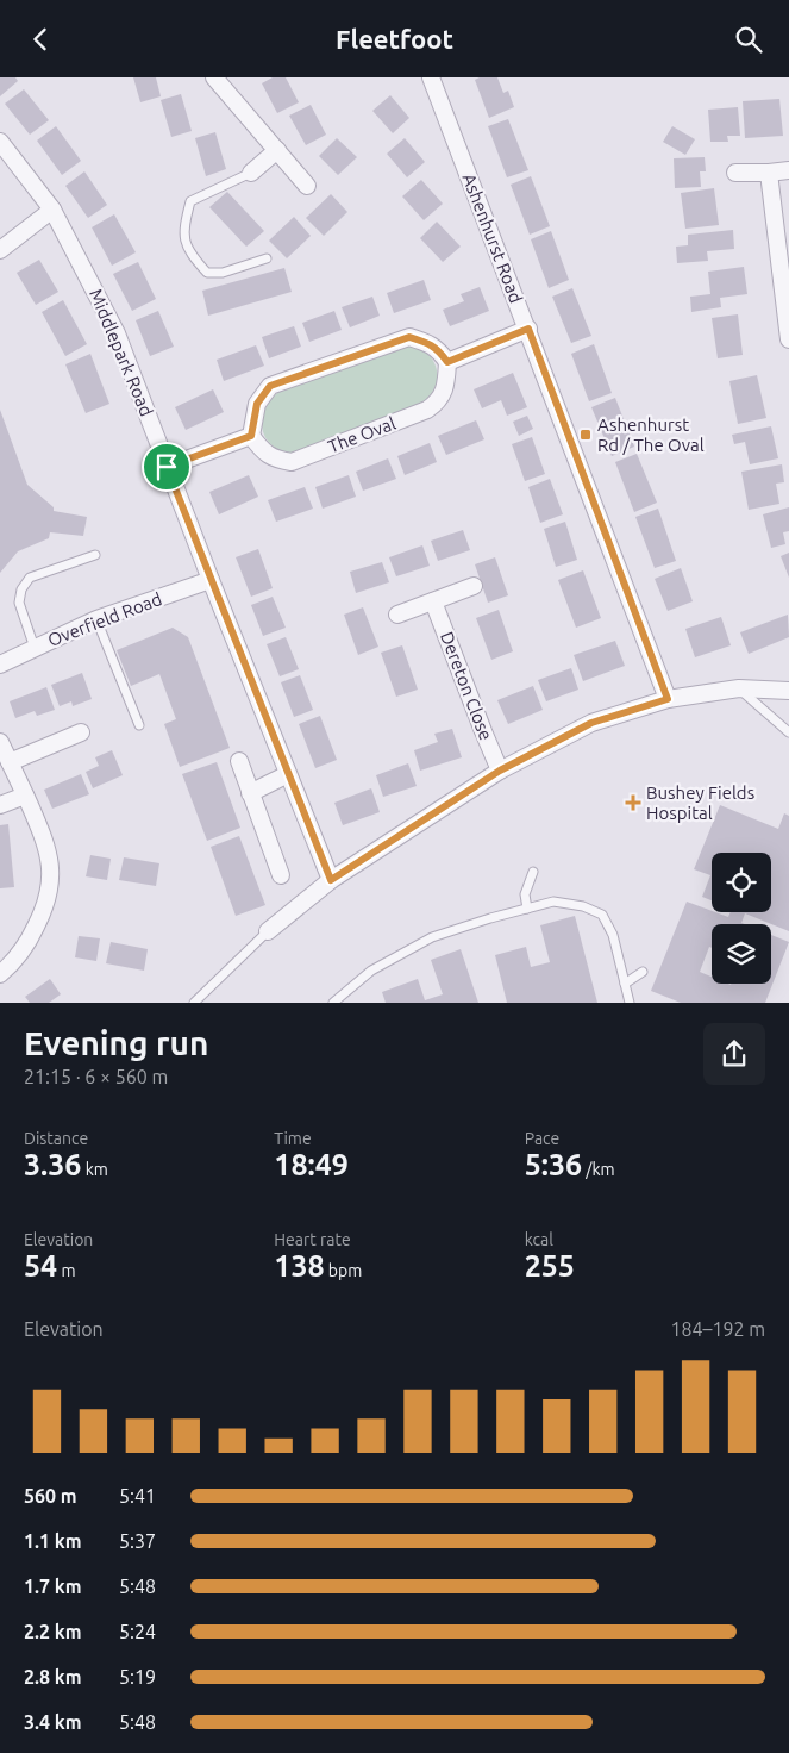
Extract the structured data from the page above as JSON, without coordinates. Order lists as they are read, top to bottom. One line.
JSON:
{"streets":{"street":["Ashenhurst Road","Middlepark Road","The Oval","Overfield Road","Dereton Close"]},"crossings":[["Middlepark Road","Overfield Road"]],"places":{"transit":["Ashenhurst Rd / The Oval"],"health":["Bushey Fields Hospital"]},"page":{"header":"Fleetfoot","heading":["Evening run","21:15 · 6 × 560 m"],"stats":[["Distance","3.36 km"],["Time","18:49"],["Pace","5:36 /km"],["Elevation","54 m"],["Heart rate","138 bpm"],["kcal","255"]],"chart":["Elevation","184–192 m"],"list":[{"name":"560 m","note":"5:41"},{"name":"1.1 km","note":"5:37"},{"name":"1.7 km","note":"5:48"},{"name":"2.2 km","note":"5:24"},{"name":"2.8 km","note":"5:19"},{"name":"3.4 km","note":"5:48"}]}}
